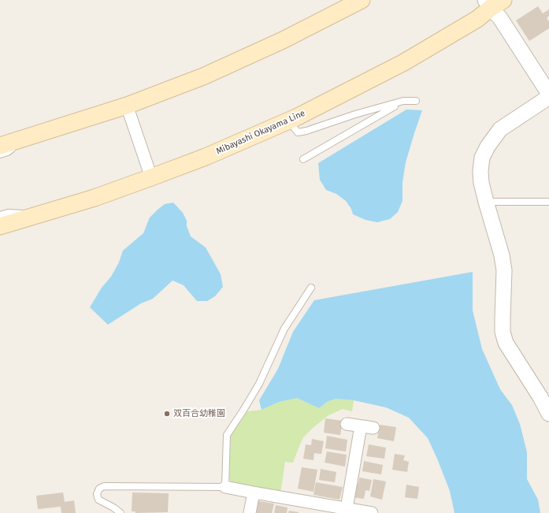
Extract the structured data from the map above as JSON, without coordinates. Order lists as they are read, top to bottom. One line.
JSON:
{"streets":{"main road":["Mibayashi Okayama Line"]},"places":["双百合幼稚園"]}
